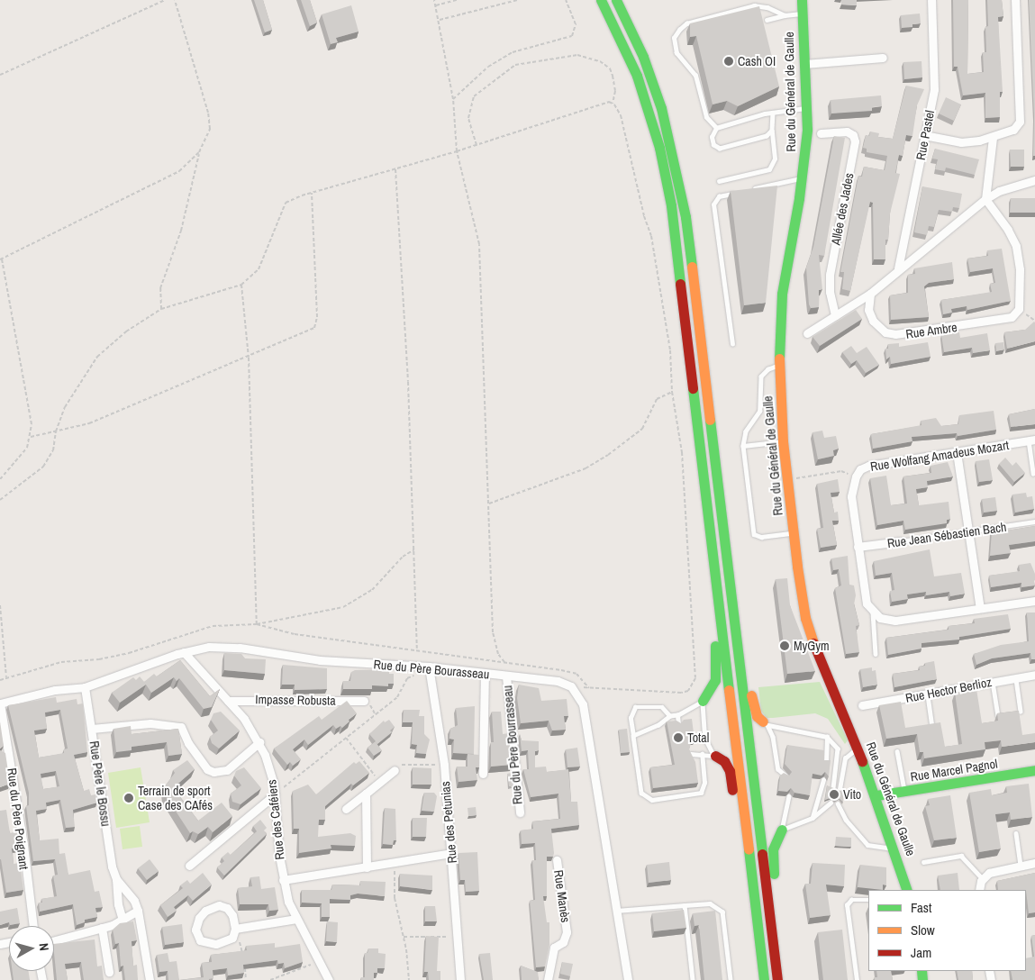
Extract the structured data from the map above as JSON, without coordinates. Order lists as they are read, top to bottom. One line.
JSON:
{"streets":{"main road":["Rue du Général de Gaulle","Rue Marcel Pagnol"],"street":["Rue Pastel","Allée des Jades","Rue Ambre","Rue Wolfang Amadeus Mozart","Rue Jean Sébastien Bach","Rue du Père Bourasseau","Rue Hector Berlioz","Impasse Robusta","Rue du Père Bourrasseau","Rue Père le Bossu","Rue du Père Poignant","Rue des Caféiers","Rue des Petunias","Rue Manès"]},"crossings":[["Rue du Général de Gaulle","Rue Marcel Pagnol"],["Rue Wolfang Amadeus Mozart","Rue Jean Sébastien Bach"],["Rue du Père Bourasseau","Rue du Père Bourrasseau"],["Rue du Père Bourasseau","Rue Père le Bossu"],["Rue du Père Bourasseau","Rue du Père Poignant"],["Rue du Père Bourasseau","Rue des Caféiers"],["Rue du Père Bourasseau","Rue des Petunias"],["Impasse Robusta","Rue des Caféiers"]],"places":["Cash OI","MyGym","Total","Vito","Terrain de sport Case des CAfés"],"legend":["Fast","Slow","Jam"],"north":"right"}
